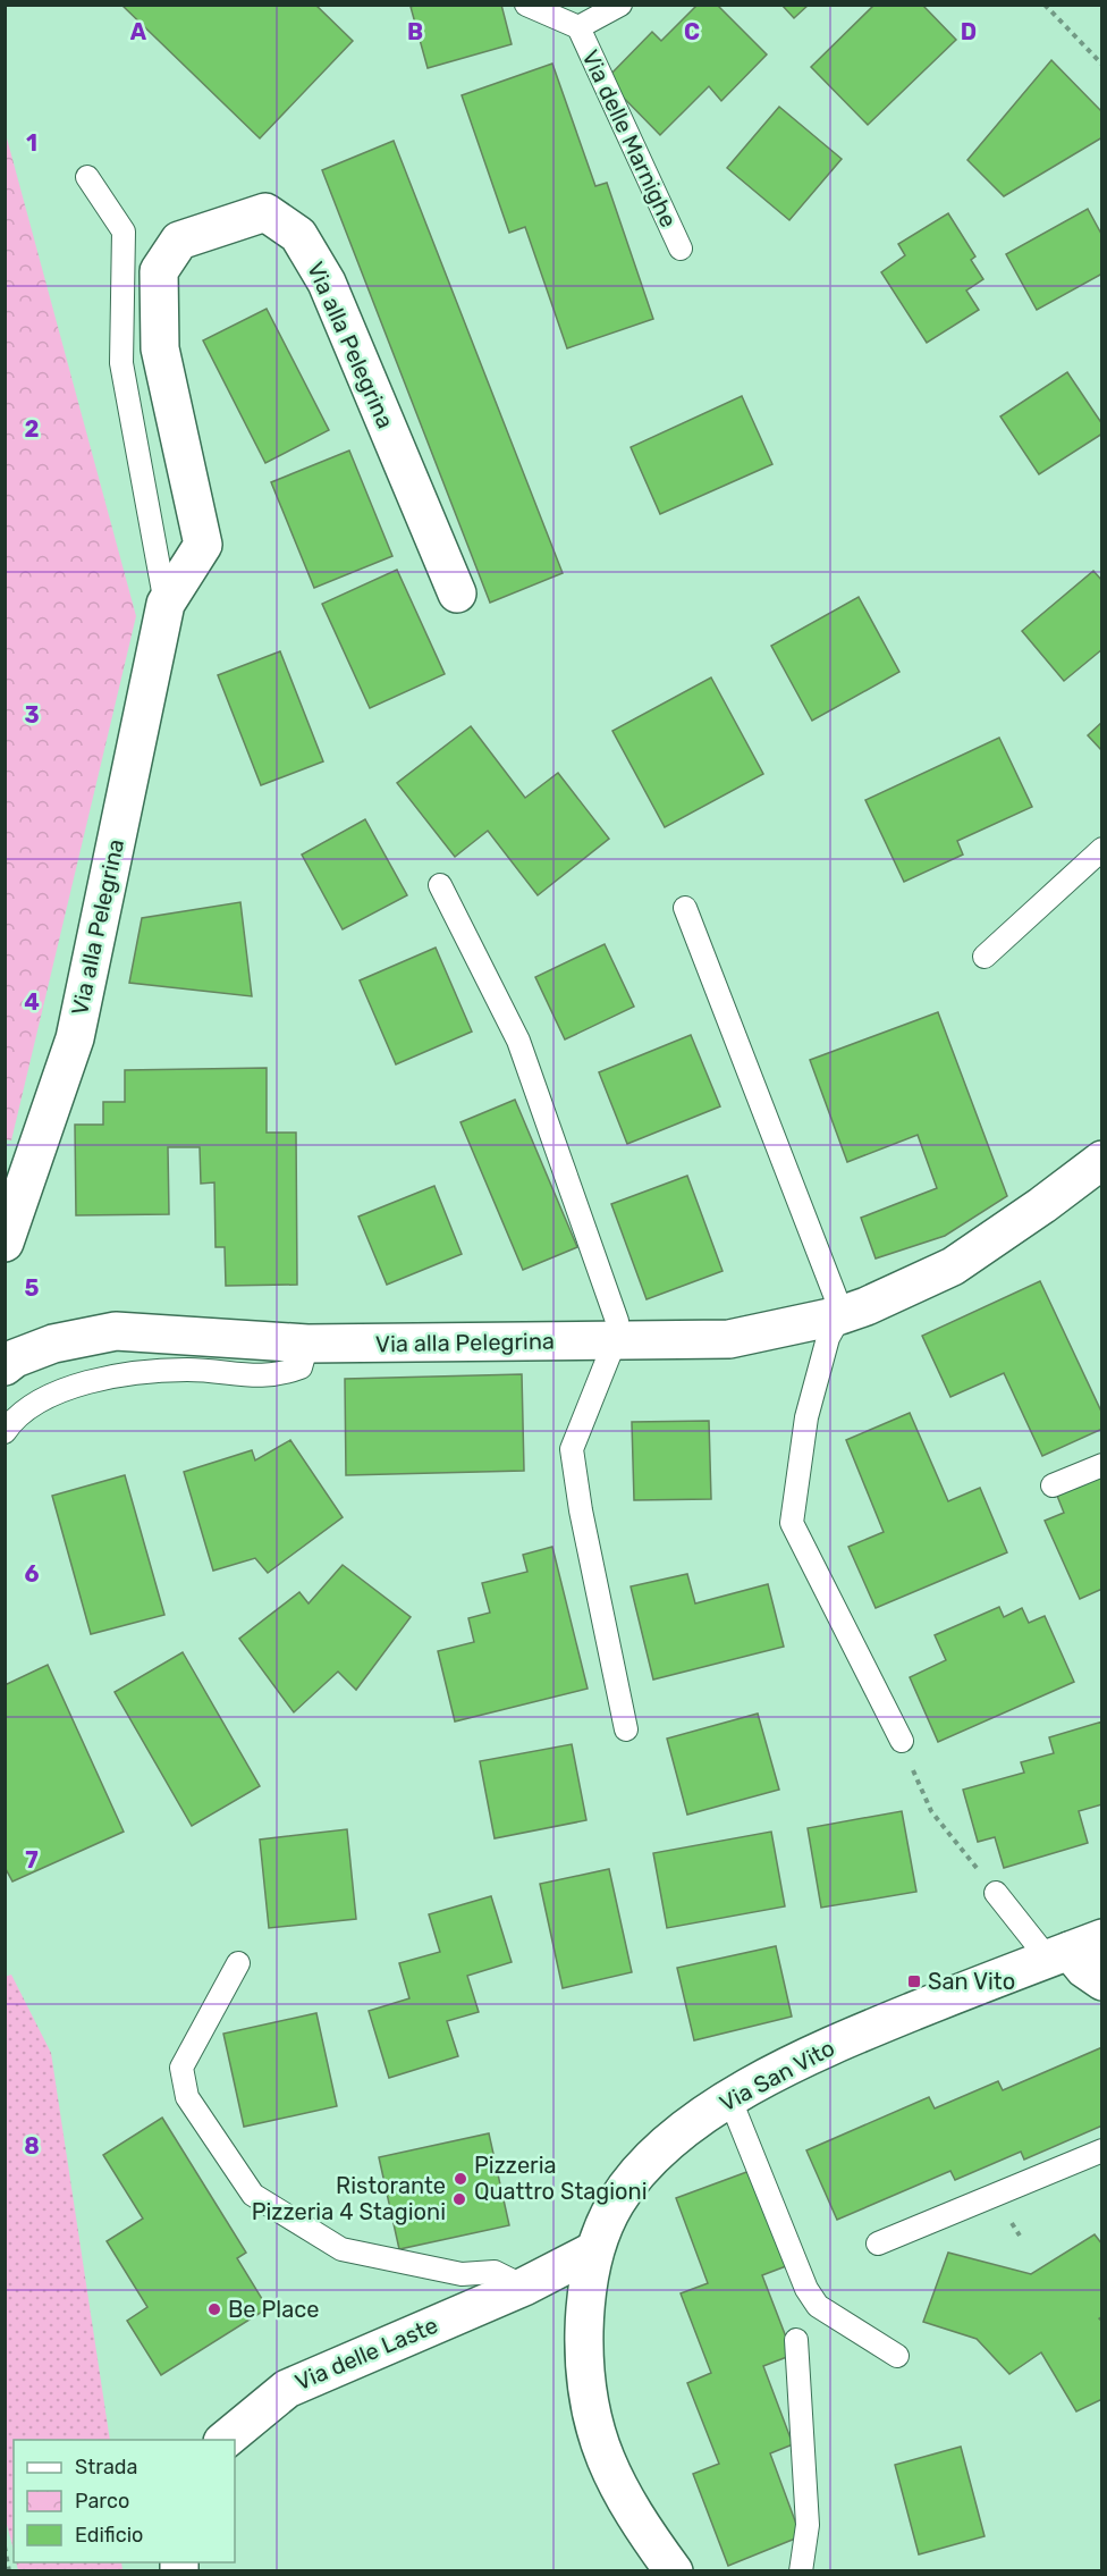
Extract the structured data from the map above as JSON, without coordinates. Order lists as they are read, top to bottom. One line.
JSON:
{"streets":{"street":["Via alla Pelegrina","Via San Vito","Via delle Laste"],"lane":["Via delle Marnighe"]},"crossings":[["Via San Vito","Via delle Laste"]],"places":{"transit":["San Vito"],"other":["Pizzeria Quattro Stagioni","Ristorante Pizzeria 4 Stagioni","Be Place"]},"legend":["Strada","Parco","Edificio"],"grid":{"columns":["A","B","C","D"],"rows":["1","2","3","4","5","6","7","8"]}}
